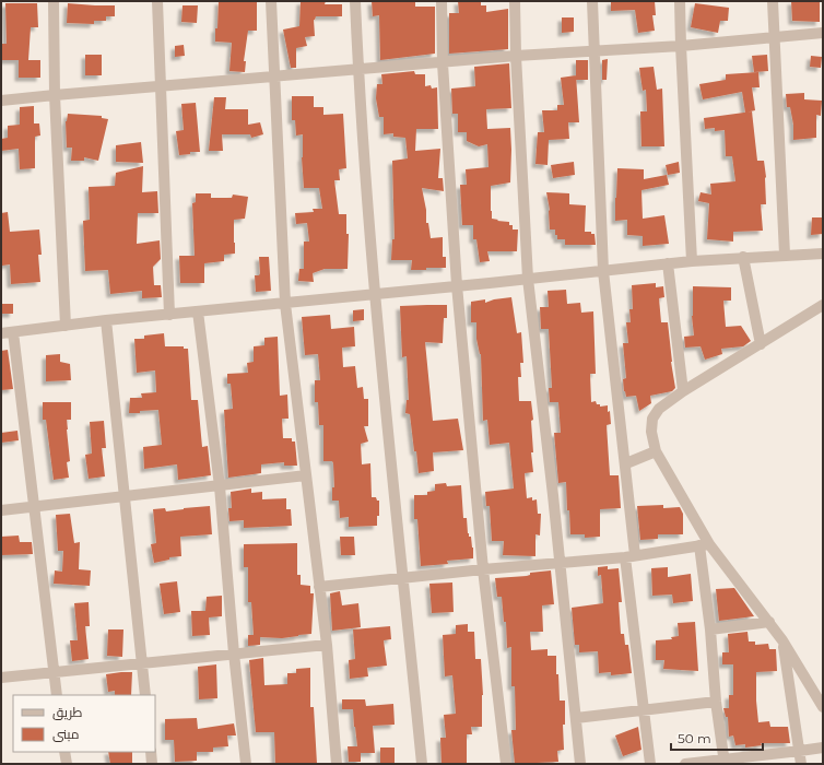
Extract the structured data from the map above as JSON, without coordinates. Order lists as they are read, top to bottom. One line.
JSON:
{"legend":["طريق","مبنى"],"scale_bar":"50 m"}
